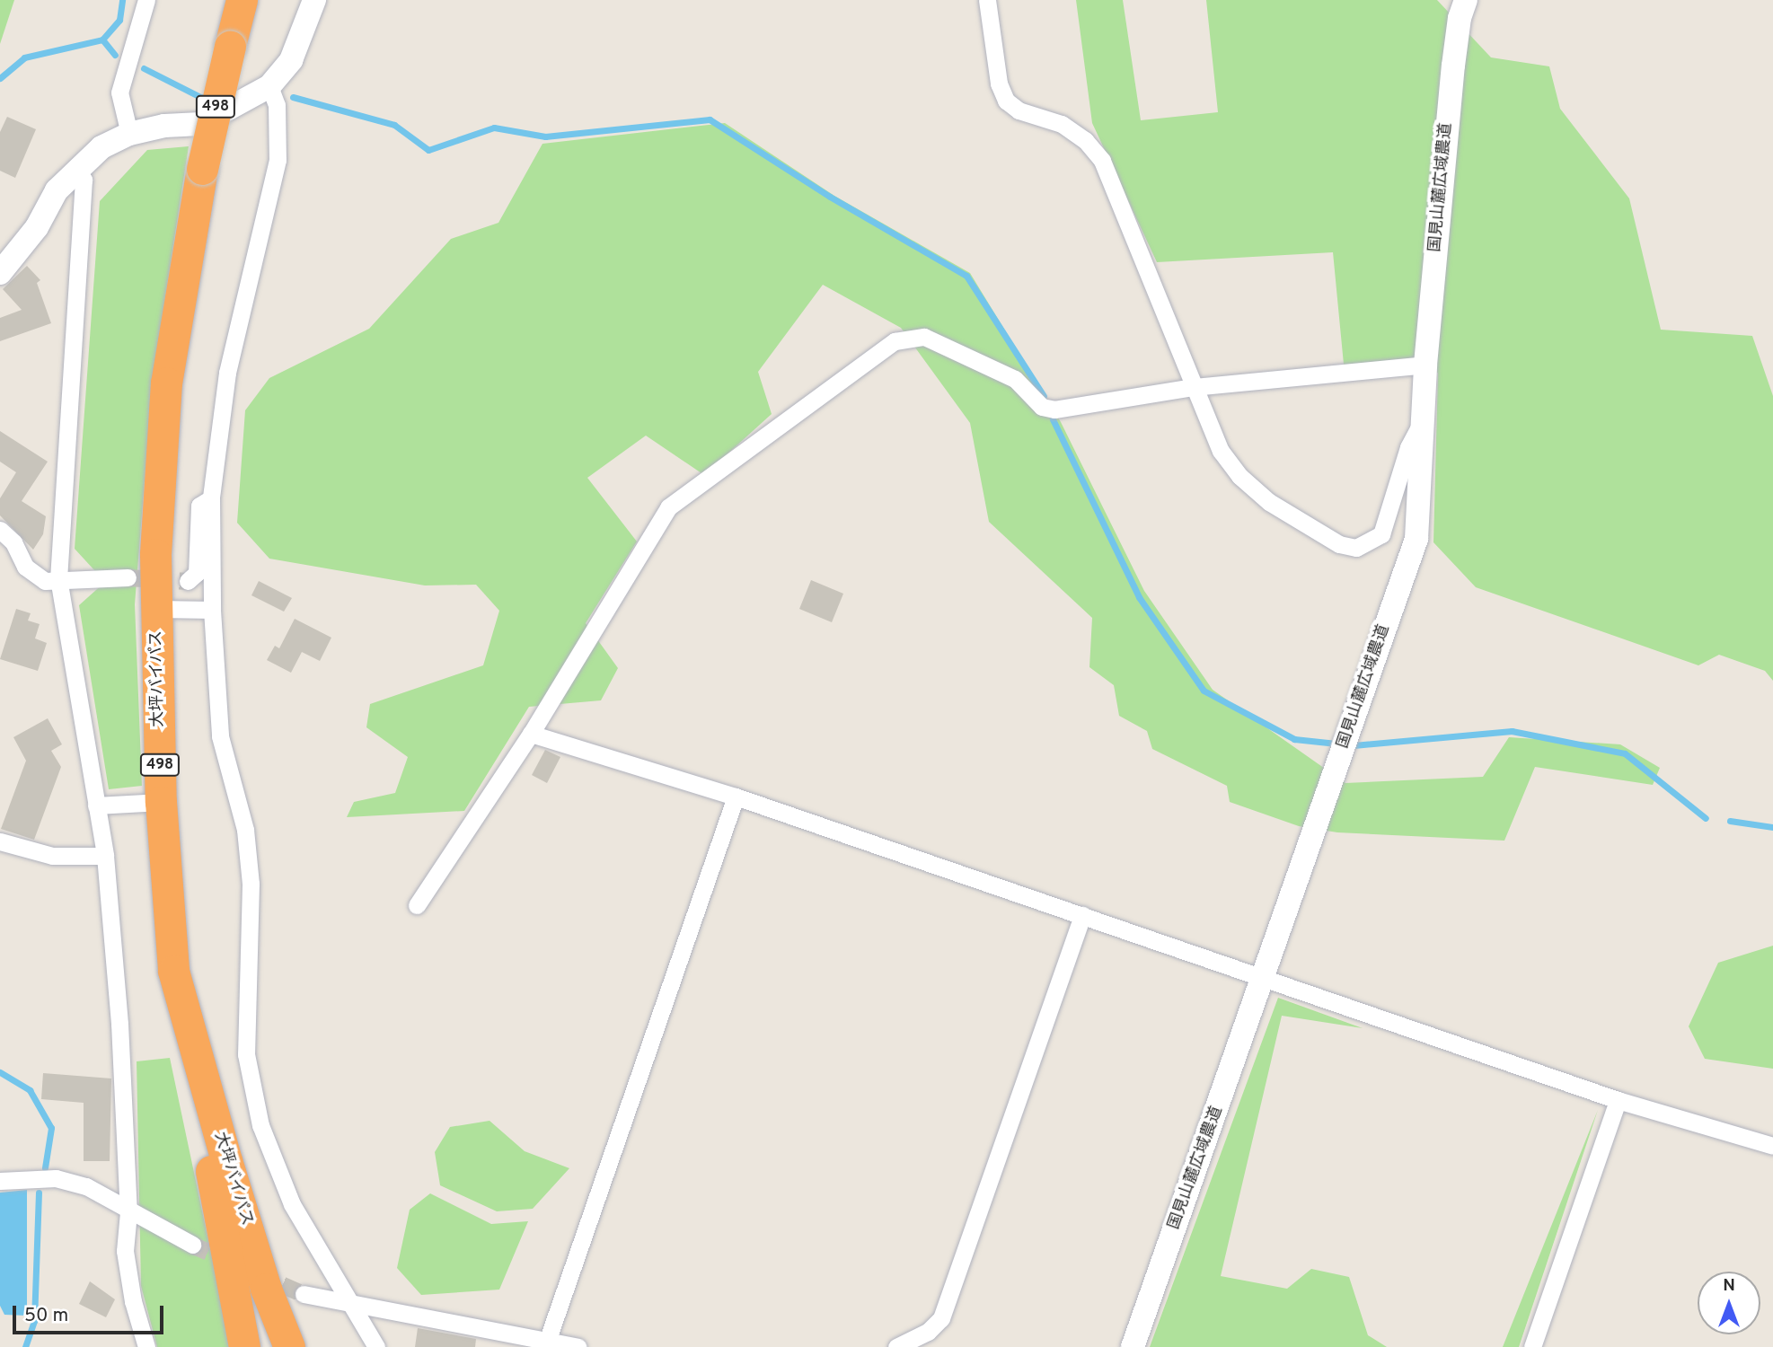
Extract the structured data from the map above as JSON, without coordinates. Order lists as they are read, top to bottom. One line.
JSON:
{"streets":{"highway":["498","大坪バイパス"],"street":["国見山麓広域農道"]},"scale_bar":"50 m","north":"top"}
